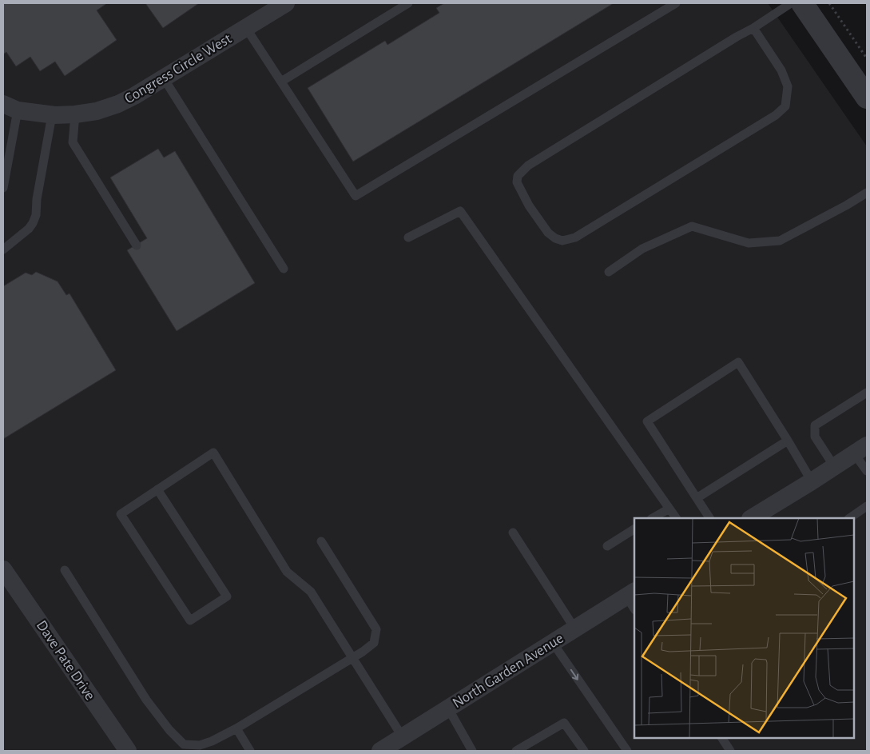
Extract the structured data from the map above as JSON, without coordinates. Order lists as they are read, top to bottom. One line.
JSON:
{"streets":{"street":["Congress Circle West","Dave Pate Drive","North Garden Avenue"]}}
